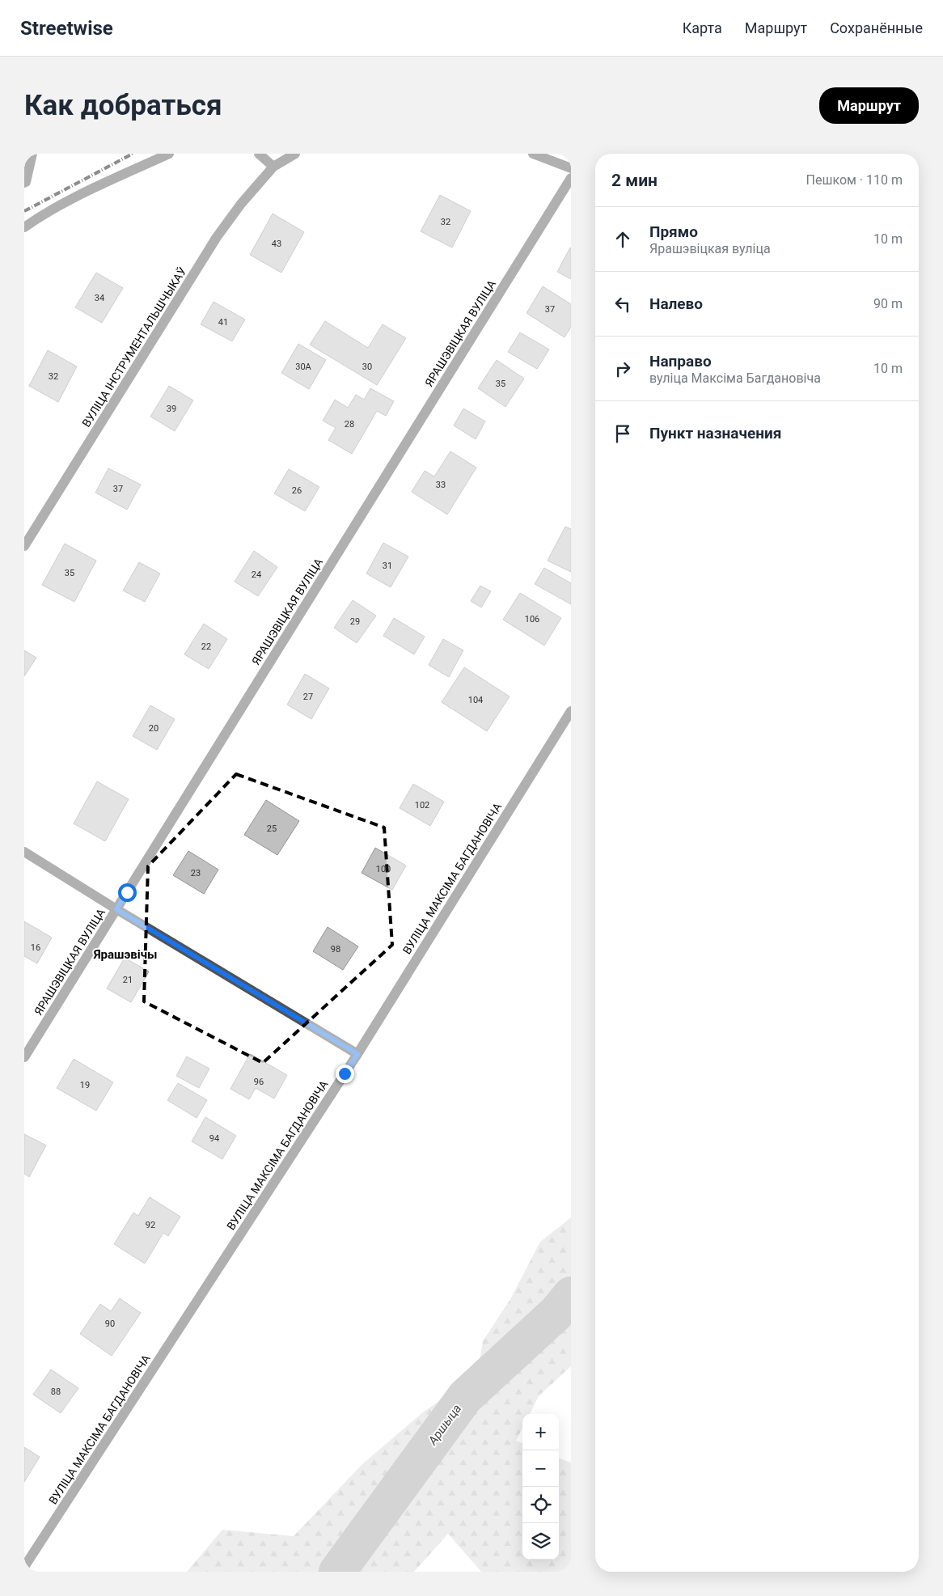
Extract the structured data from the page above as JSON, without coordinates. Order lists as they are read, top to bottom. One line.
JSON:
{"streets":{"street":["ЯРАШЭВІЦКАЯ ВУЛІЦА","ВУЛІЦА ІНСТРУМЕНТАЛЬШЧЫКАЎ","ВУЛІЦА МАКСІМА БАГДАНОВІЧА"]},"districts":["Ярашэвічы"],"water":["Аршыца"],"house_numbers":["32","43","34","37","41","30А","30","32","35","39","28","33","37","26","31","35","24","106","29","22","27","104","20","102","25","100","23","16","98","21","96","19","94","92","90","88"],"page":{"header":"Streetwise","nav":["Карта","Маршрут","Сохранённые"],"buttons":"Маршрут","title":"Как добраться","heading":["2 мин","Пешком · 110 m"],"list":[["Прямо","Ярашэвіцкая вуліца","10 m"],["Налево","90 m"],["Направо","вуліца Максіма Багдановіча","10 m"],"Пункт назначения"],"map_buttons":["+","−"]}}
